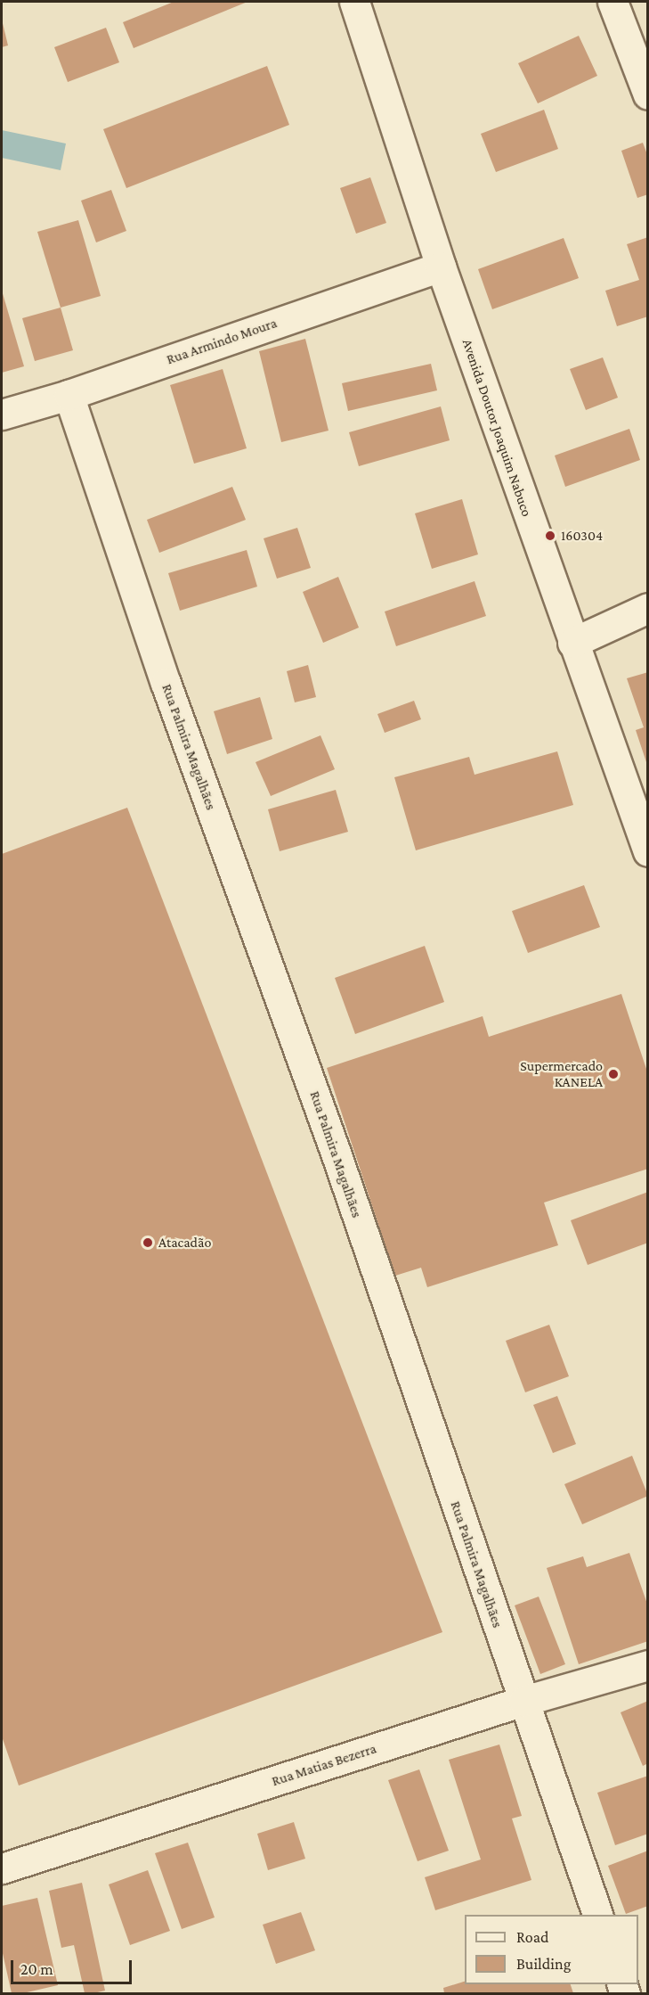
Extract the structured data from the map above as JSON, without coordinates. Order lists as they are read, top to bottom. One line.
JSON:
{"streets":{"street":["Rua Armindo Moura","Avenida Doutor Joaquim Nabuco","Rua Palmira Magalhães","Rua Matias Bezerra"]},"crossings":[["Rua Armindo Moura","Avenida Doutor Joaquim Nabuco"],["Rua Armindo Moura","Rua Palmira Magalhães"],["Rua Palmira Magalhães","Rua Matias Bezerra"]],"places":["160304","Supermercado KANELA","Atacadão"],"legend":["Road","Building"],"scale_bar":"20 m"}
